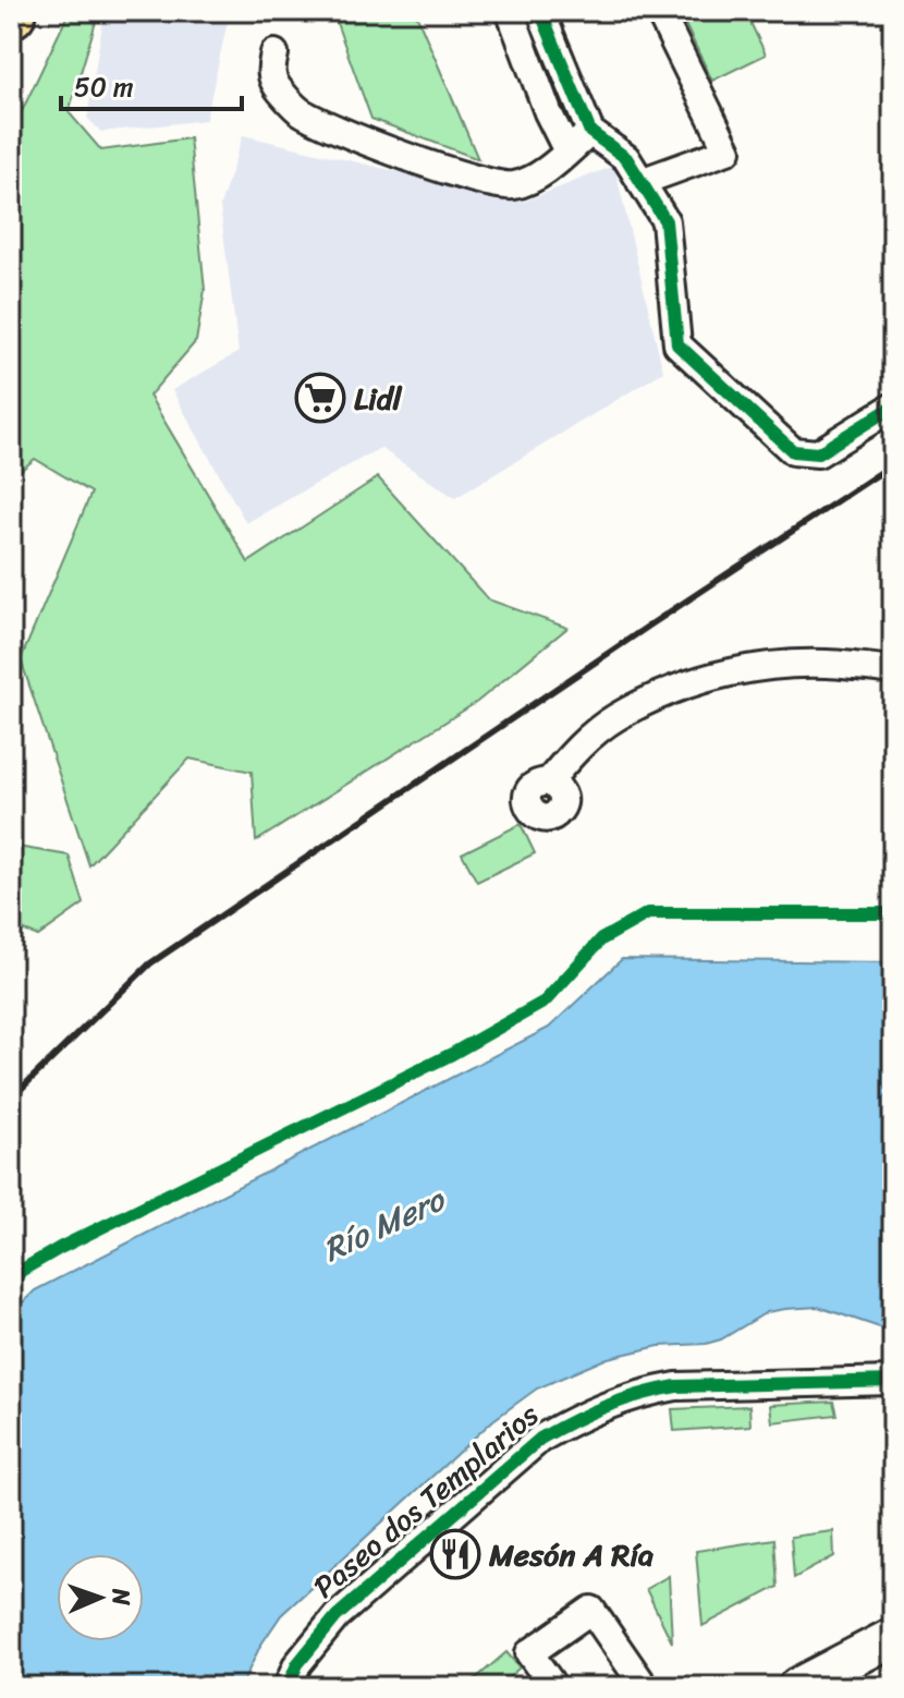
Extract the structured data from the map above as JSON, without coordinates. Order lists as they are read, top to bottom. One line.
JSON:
{"streets":{"street":["Paseo dos Templarios"]},"water":["Río Mero"],"places":{"supermarket":["Lidl"],"restaurant":["Mesón A Ría"]},"scale_bar":"50 m","north":"right"}
